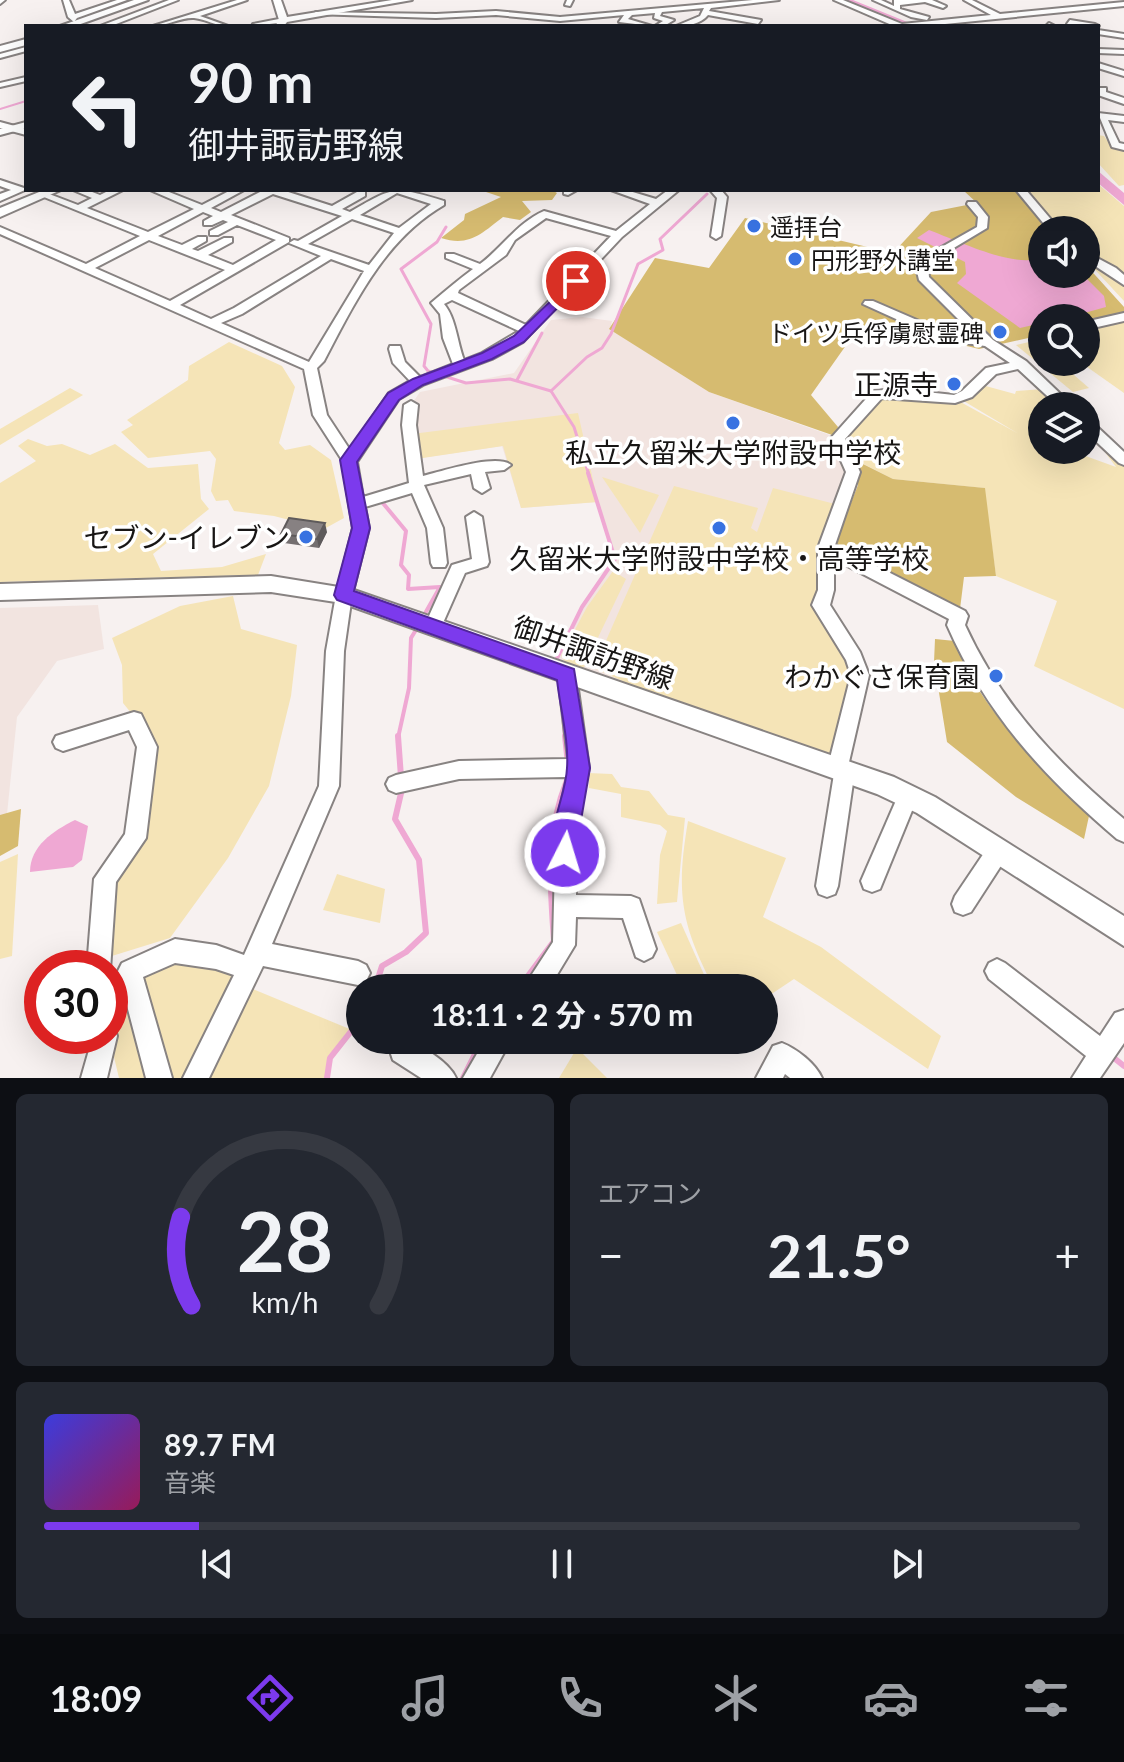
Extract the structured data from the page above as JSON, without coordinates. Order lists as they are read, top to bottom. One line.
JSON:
{"streets":{"main road":["御井諏訪野線"]},"places":["遥拝台","円形野外講堂","ドイツ兵俘虜慰霊碑","正源寺","私立久留米大学附設中学校","久留米大学附設中学校・高等学校","セブン-イレブン","わかぐさ保育園"],"page":{"turn":["90 m","御井諏訪野線"],"limit":"30","trip":"18:11 · 2 分 · 570 m","tile":"エアコン","heat":["−","21.5°","+"],"song":["89.7 FM","音楽"],"tabs":"18:09","gauge":["28","km/h"]}}
